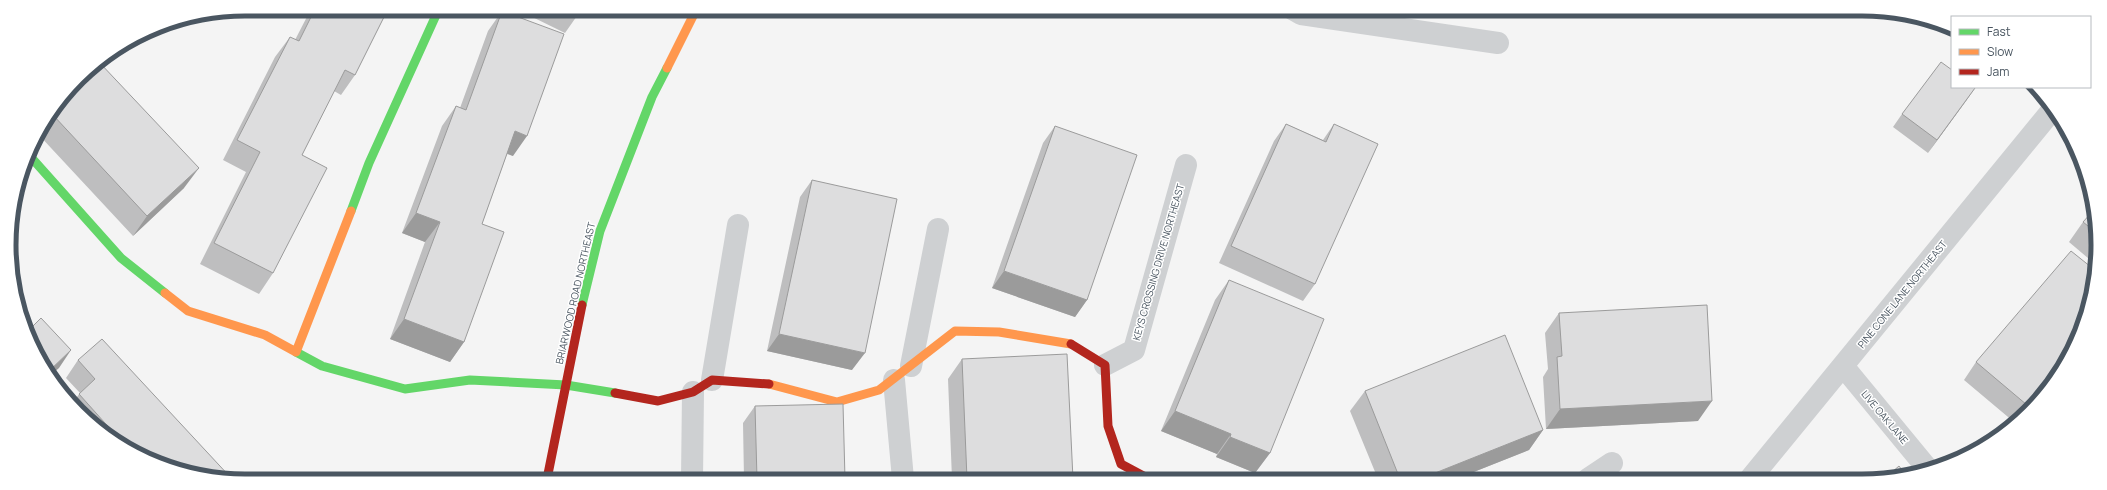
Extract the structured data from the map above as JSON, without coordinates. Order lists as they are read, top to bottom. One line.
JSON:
{"streets":{"street":["KEYS CROSSING DRIVE NORTHEAST","BRIARWOOD ROAD NORTHEAST","PINE CONE LANE NORTHEAST","LIVE OAK LANE"]},"crossings":[["PINE CONE LANE NORTHEAST","LIVE OAK LANE"]],"legend":["Fast","Slow","Jam"]}
